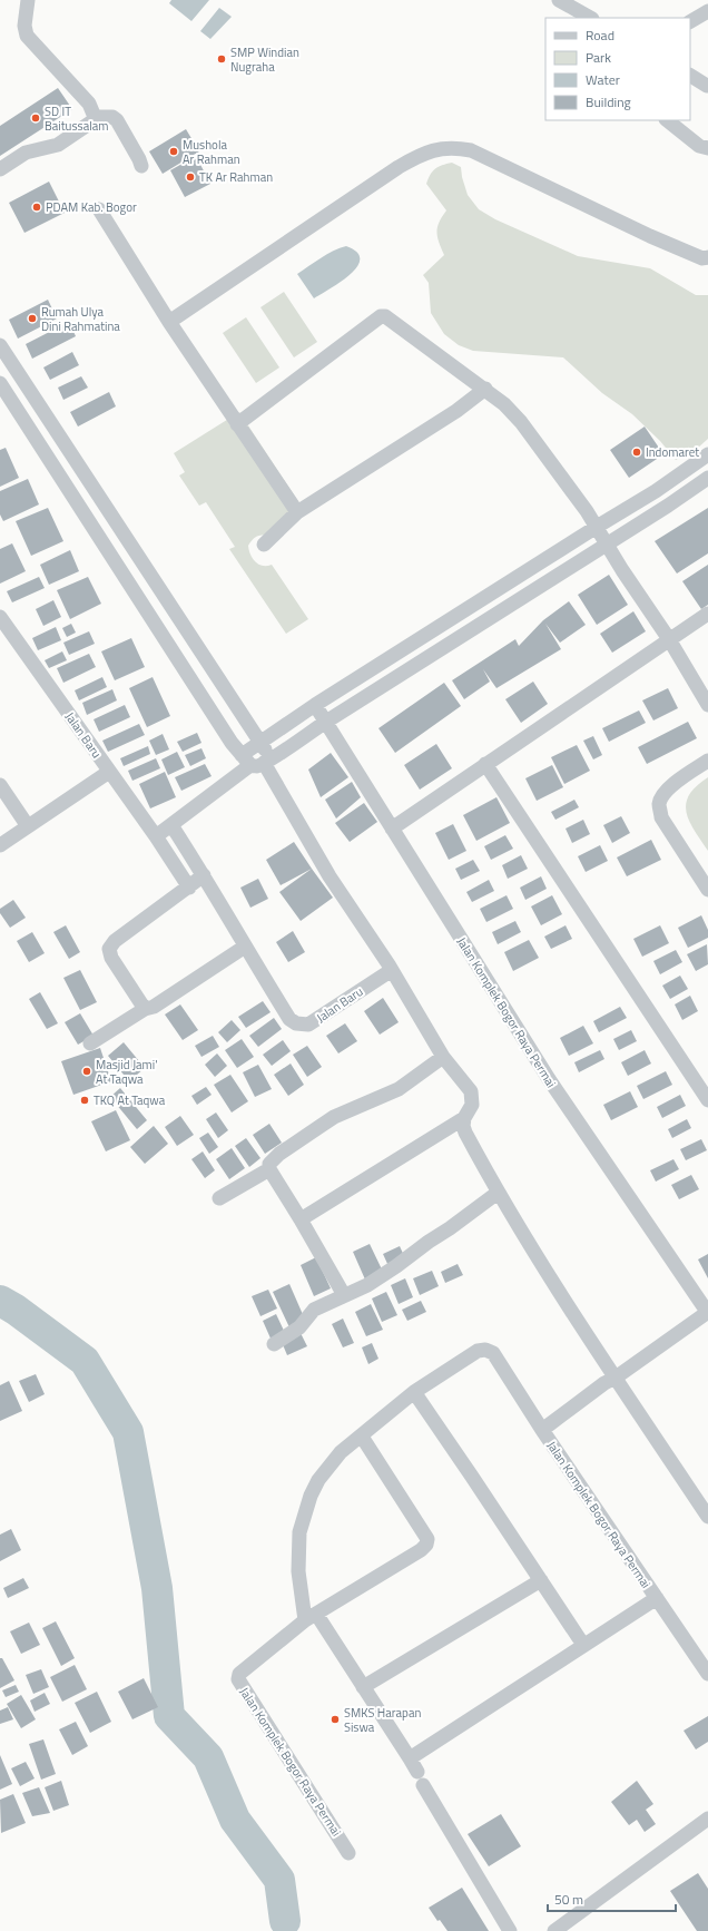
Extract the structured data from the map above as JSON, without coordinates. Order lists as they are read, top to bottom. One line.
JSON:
{"streets":{"street":["Jalan Baru","Jalan Komplek Bogor Raya Permai"]},"places":["SMP Windian Nugraha","SD IT Baitussalam","Mushola Ar Rahman","TK Ar Rahman","PDAM Kab. Bogor","Rumah Ulya Dini Rahmatina","Indomaret","Masjid Jami' At Taqwa","TKQ At Taqwa","SMKS Harapan Siswa"],"legend":["Road","Park","Water","Building"],"scale_bar":"50 m"}
